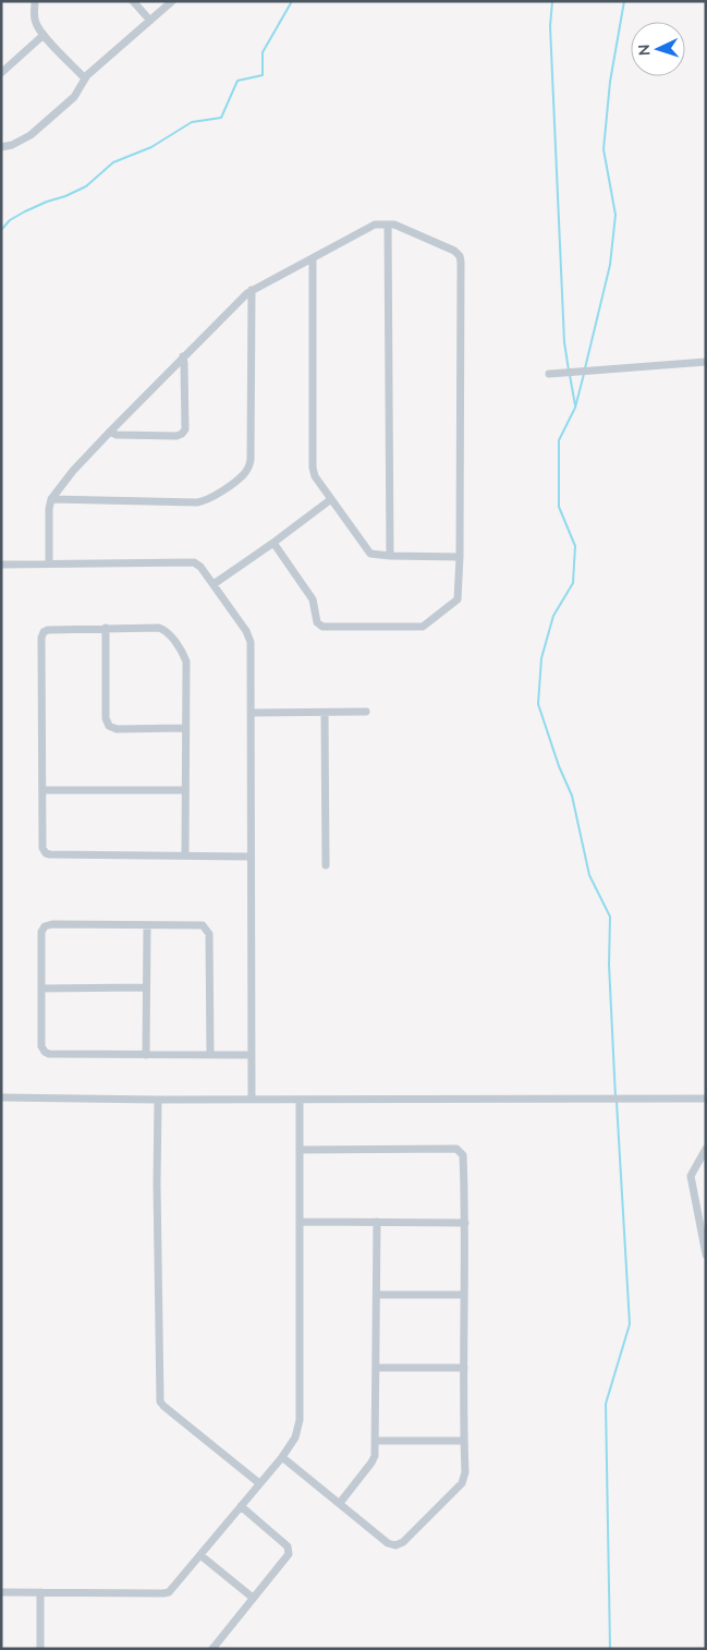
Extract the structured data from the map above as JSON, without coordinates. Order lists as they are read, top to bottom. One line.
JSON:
{"north":"left"}
